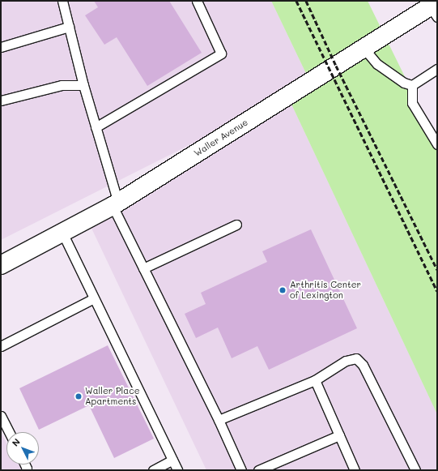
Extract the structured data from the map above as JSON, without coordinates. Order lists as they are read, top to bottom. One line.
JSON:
{"streets":{"main road":["Waller Avenue"]},"places":["Arthritis Center of Lexington","Waller Place Apartments"],"north":"top left"}
